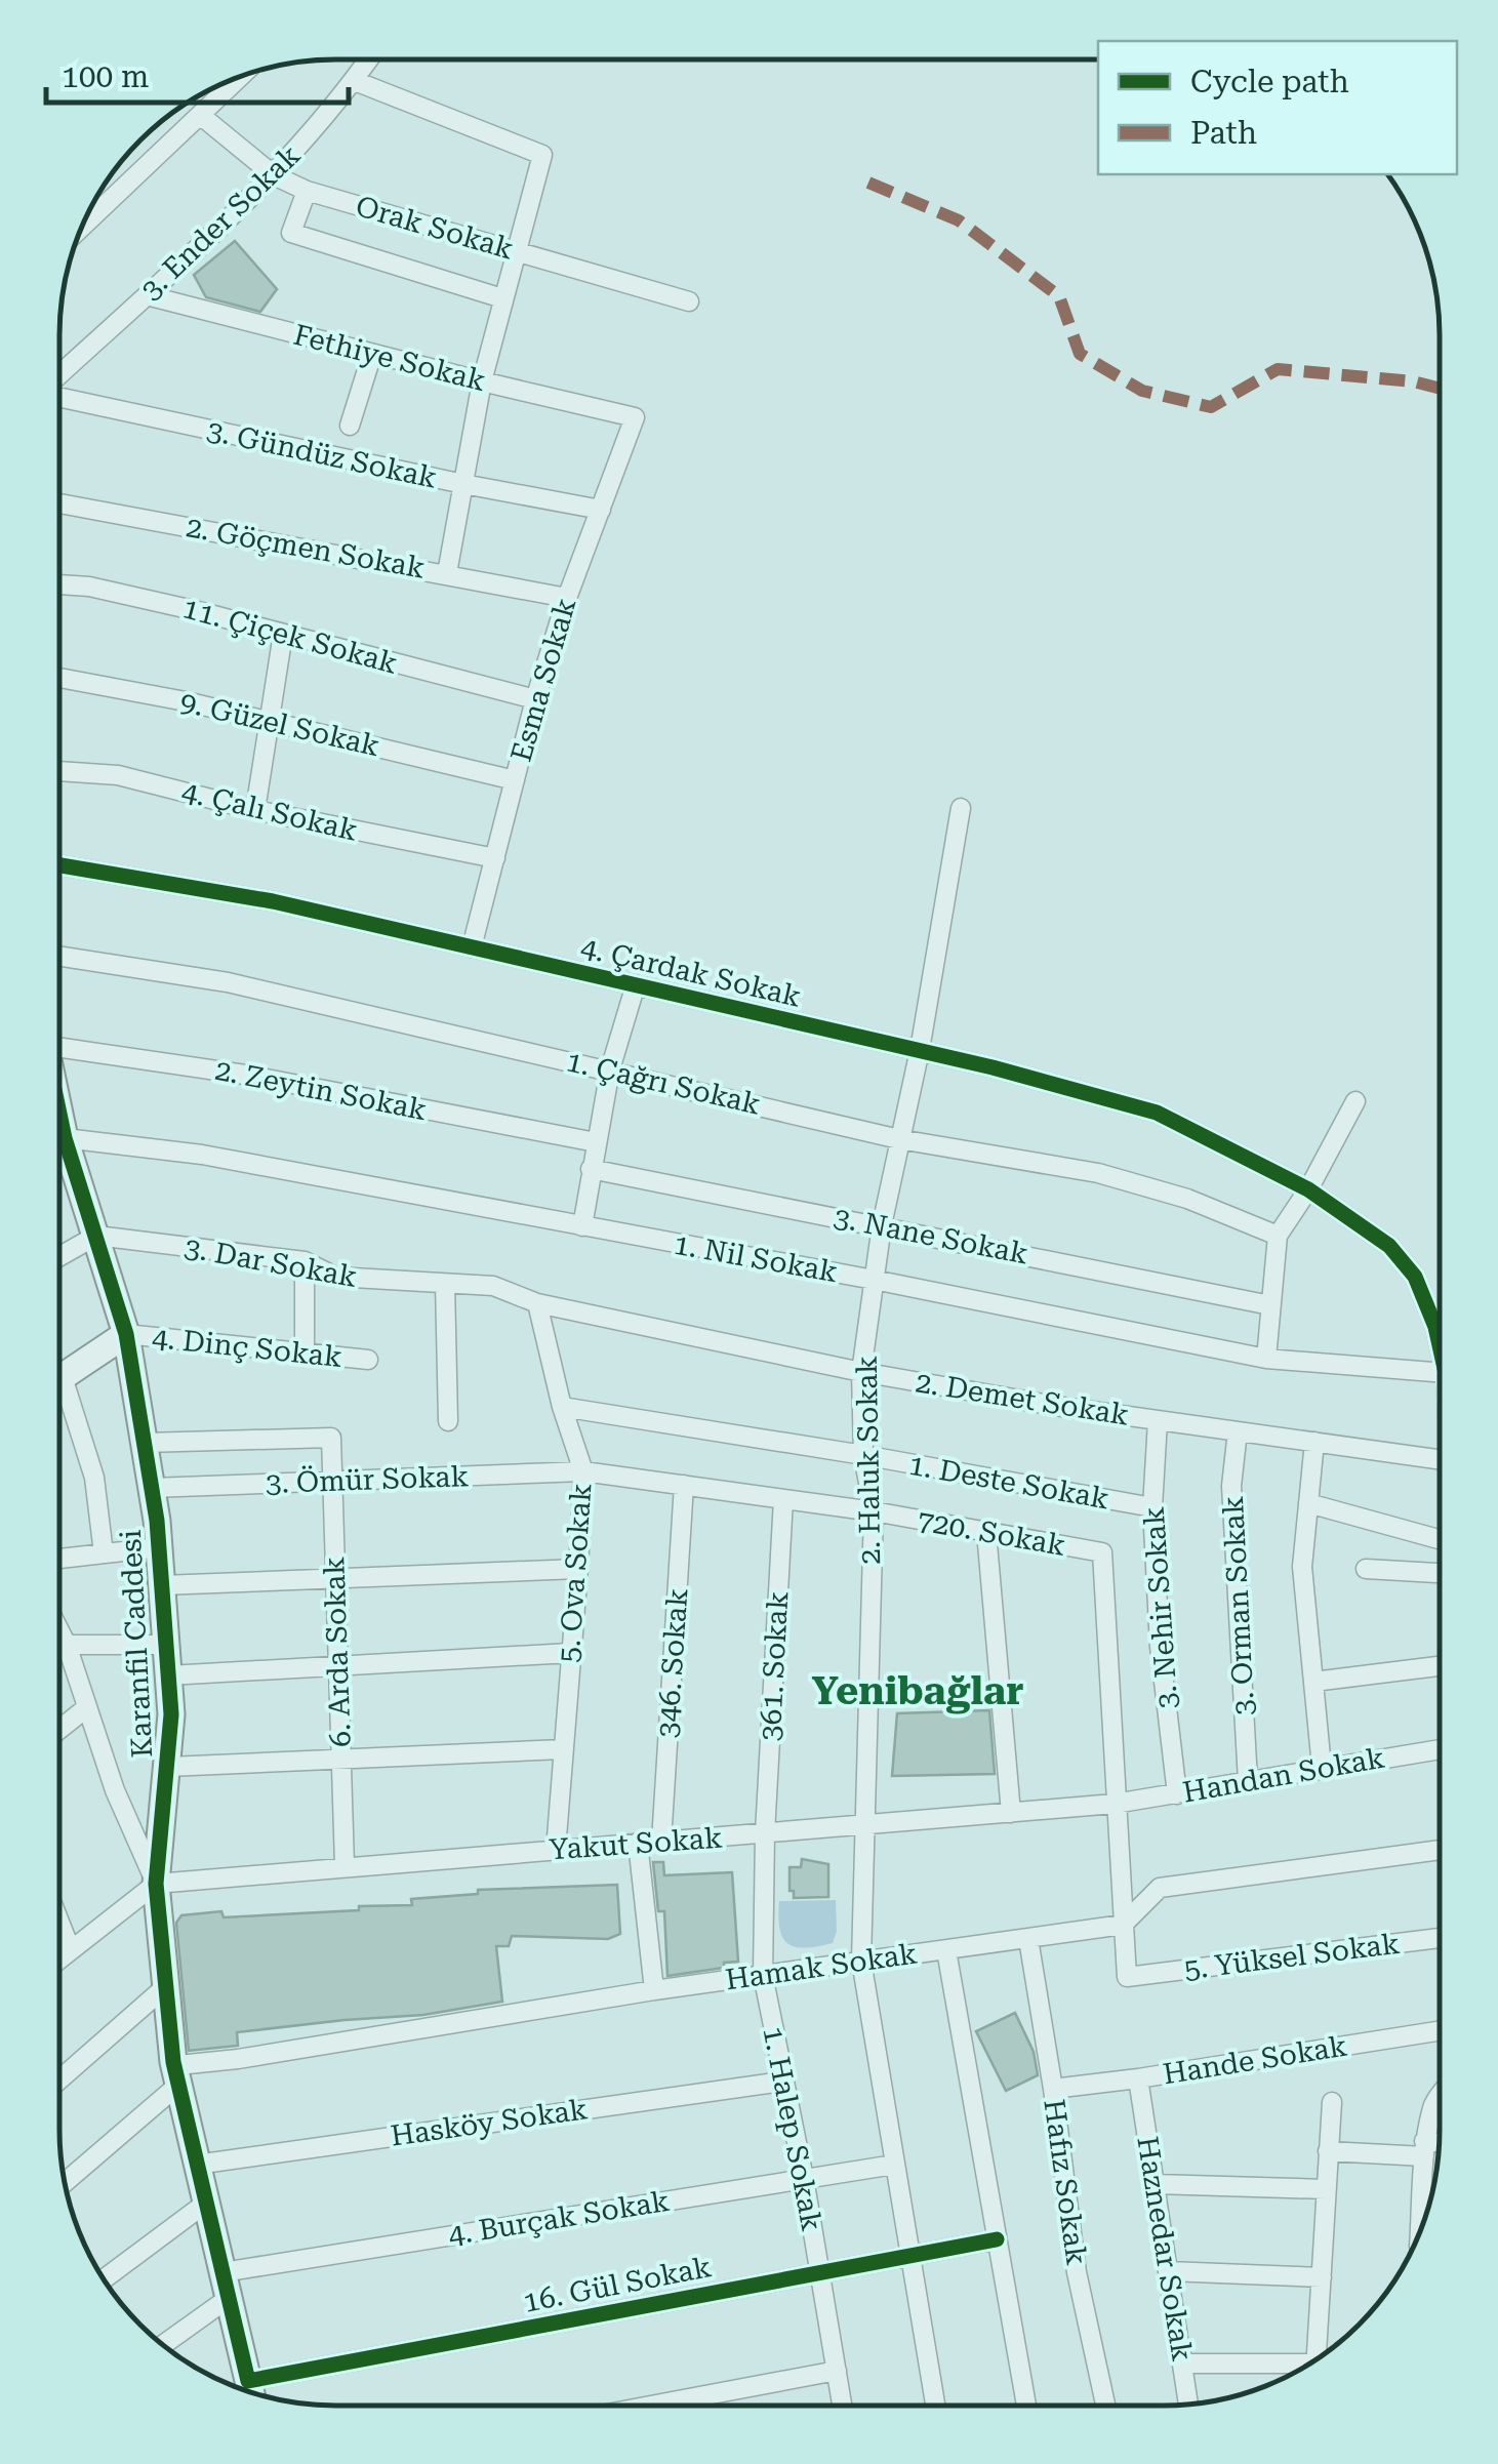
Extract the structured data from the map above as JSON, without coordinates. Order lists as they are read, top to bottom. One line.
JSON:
{"streets":{"street":["3. Ender Sokak","Orak Sokak","Fethiye Sokak","3. Gündüz Sokak","2. Göçmen Sokak","11. Çiçek Sokak","Esma Sokak","9. Güzel Sokak","4. Çalı Sokak","4. Çardak Sokak","1. Çağrı Sokak","2. Zeytin Sokak","3. Nane Sokak","1. Nil Sokak","3. Dar Sokak","4. Dinç Sokak","2. Demet Sokak","2. Haluk Sokak","3. Ömür Sokak","1. Deste Sokak","720. Sokak","5. Ova Sokak","3. Orman Sokak","3. Nehir Sokak","Karanfil Caddesi","6. Arda Sokak","346. Sokak","361. Sokak","Handan Sokak","Yakut Sokak","5. Yüksel Sokak","Hamak Sokak","Hande Sokak","Hasköy Sokak","1. Halep Sokak","Hafız Sokak","4. Burçak Sokak","Haznedar Sokak","16. Gül Sokak"]},"crossings":[["3. Ender Sokak","Orak Sokak"],["3. Ender Sokak","Fethiye Sokak"],["Fethiye Sokak","Esma Sokak"],["3. Gündüz Sokak","Esma Sokak"],["2. Göçmen Sokak","Esma Sokak"],["11. Çiçek Sokak","Esma Sokak"],["Esma Sokak","9. Güzel Sokak"],["Esma Sokak","4. Çalı Sokak"],["Esma Sokak","4. Çardak Sokak"],["4. Çardak Sokak","2. Haluk Sokak"],["1. Çağrı Sokak","2. Haluk Sokak"],["3. Nane Sokak","2. Haluk Sokak"],["1. Nil Sokak","2. Haluk Sokak"],["1. Nil Sokak","Karanfil Caddesi"],["3. Dar Sokak","2. Demet Sokak"],["3. Dar Sokak","5. Ova Sokak"],["3. Dar Sokak","Karanfil Caddesi"],["4. Dinç Sokak","Karanfil Caddesi"],["2. Demet Sokak","2. Haluk Sokak"],["2. Demet Sokak","5. Ova Sokak"],["2. Demet Sokak","3. Orman Sokak"],["2. Demet Sokak","3. Nehir Sokak"],["2. Haluk Sokak","1. Deste Sokak"],["2. Haluk Sokak","720. Sokak"],["2. Haluk Sokak","Yakut Sokak"],["2. Haluk Sokak","Hamak Sokak"],["2. Haluk Sokak","4. Burçak Sokak"],["2. Haluk Sokak","16. Gül Sokak"],["3. Ömür Sokak","720. Sokak"],["3. Ömür Sokak","5. Ova Sokak"],["3. Ömür Sokak","Karanfil Caddesi"],["3. Ömür Sokak","6. Arda Sokak"],["1. Deste Sokak","5. Ova Sokak"],["1. Deste Sokak","3. Nehir Sokak"],["720. Sokak","5. Ova Sokak"],["720. Sokak","346. Sokak"],["720. Sokak","361. Sokak"],["720. Sokak","Handan Sokak"],["720. Sokak","Yakut Sokak"],["720. Sokak","5. Yüksel Sokak"],["720. Sokak","Hamak Sokak"],["5. Ova Sokak","Yakut Sokak"],["3. Orman Sokak","Handan Sokak"],["3. Nehir Sokak","Handan Sokak"],["Karanfil Caddesi","6. Arda Sokak"],["Karanfil Caddesi","Yakut Sokak"],["Karanfil Caddesi","Hamak Sokak"],["Karanfil Caddesi","Hasköy Sokak"],["Karanfil Caddesi","4. Burçak Sokak"],["6. Arda Sokak","Yakut Sokak"],["346. Sokak","Yakut Sokak"],["361. Sokak","Yakut Sokak"],["361. Sokak","1. Halep Sokak"],["Handan Sokak","Yakut Sokak"],["Yakut Sokak","1. Halep Sokak"],["Hamak Sokak","1. Halep Sokak"],["Hamak Sokak","Hafız Sokak"],["Hande Sokak","Hafız Sokak"],["Hande Sokak","Haznedar Sokak"],["Hasköy Sokak","1. Halep Sokak"],["1. Halep Sokak","4. Burçak Sokak"],["1. Halep Sokak","16. Gül Sokak"]],"districts":["Yenibağlar"],"legend":["Cycle path","Path"],"scale_bar":"100 m"}
